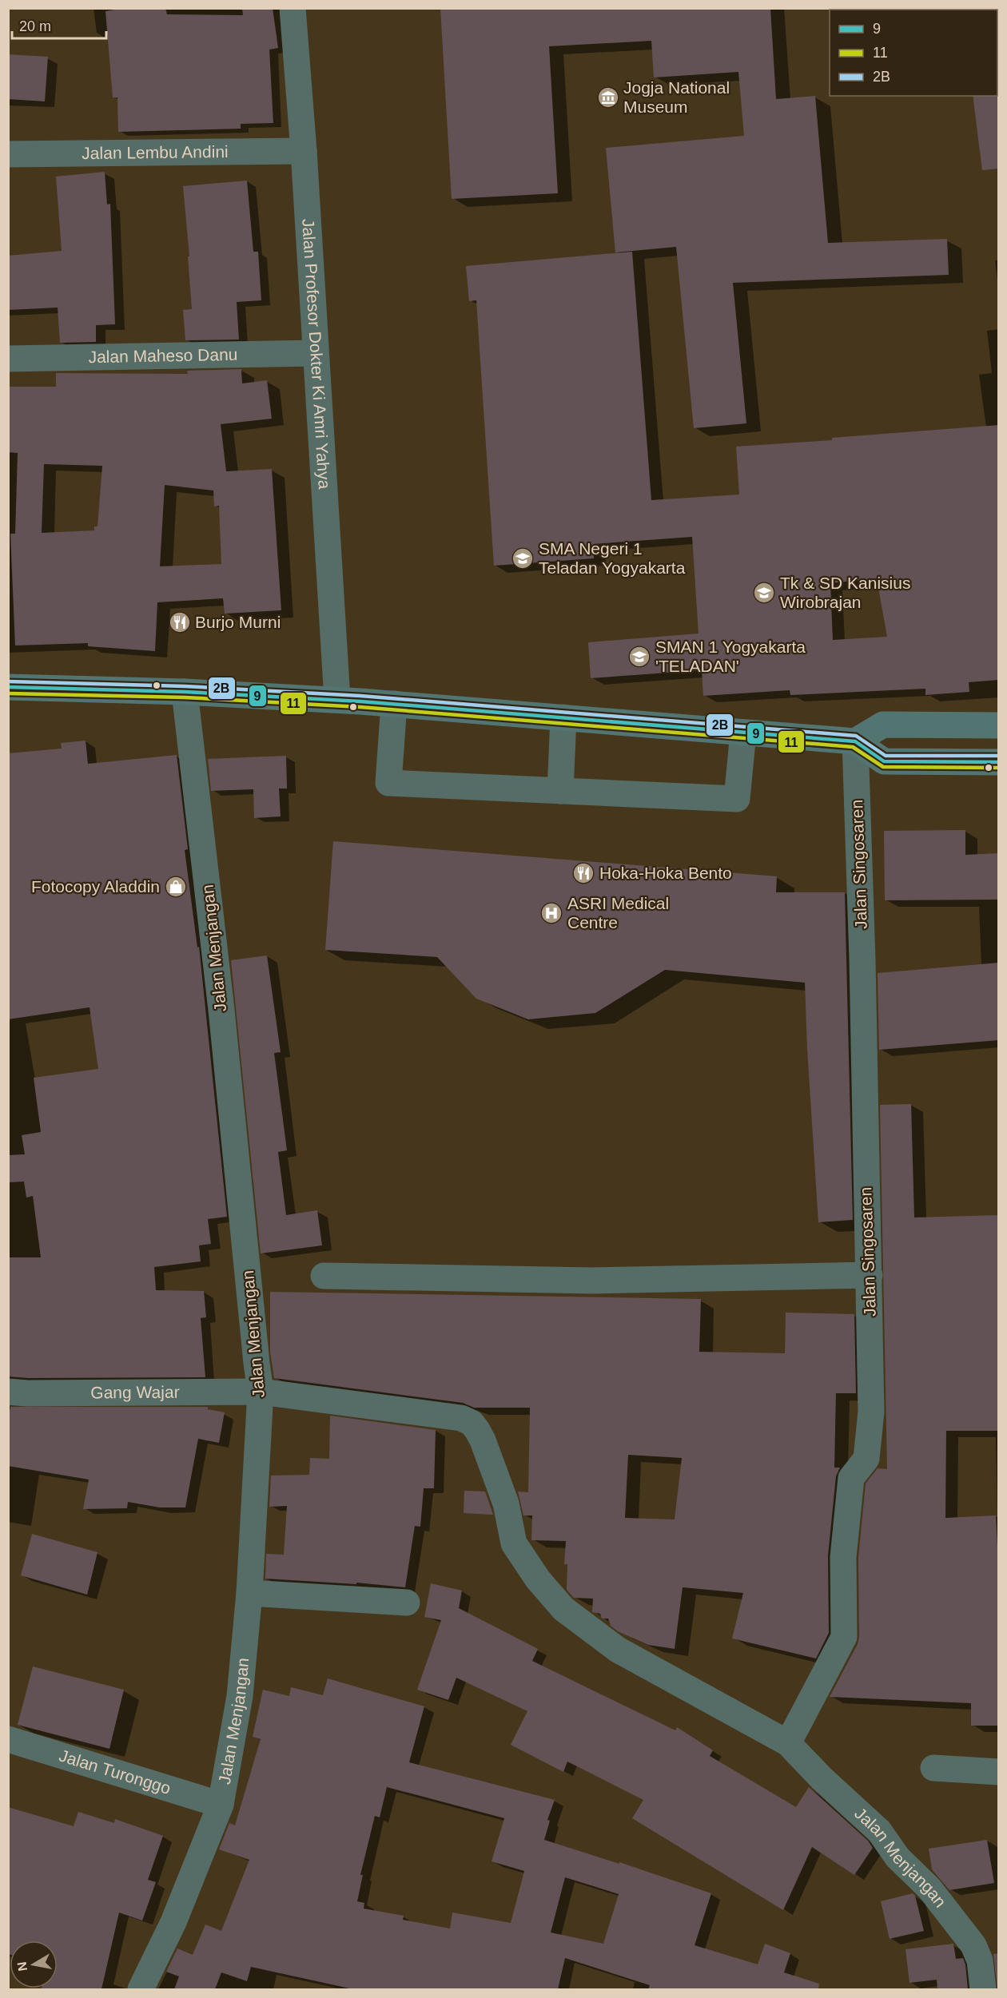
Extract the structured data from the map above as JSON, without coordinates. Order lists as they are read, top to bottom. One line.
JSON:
{"streets":{"street":["Jalan Lembu Andini","Jalan Profesor Dokter Ki Amri Yahya","Jalan Maheso Danu","Jalan Singosaren","Jalan Menjangan","Gang Wajar","Jalan Turonggo"]},"crossings":[["Jalan Lembu Andini","Jalan Profesor Dokter Ki Amri Yahya"],["Jalan Profesor Dokter Ki Amri Yahya","Jalan Maheso Danu"],["Jalan Singosaren","Jalan Menjangan"],["Jalan Singosaren","Gang Wajar"],["Jalan Menjangan","Gang Wajar"],["Jalan Menjangan","Jalan Turonggo"]],"places":{"museum":["Jogja National Museum"],"school or university":["SMA Negeri 1 Teladan Yogyakarta","Tk & SD Kanisius Wirobrajan","SMAN 1 Yogyakarta 'TELADAN'"],"restaurant":["Burjo Murni","Hoka-Hoka Bento"],"shop":["Fotocopy Aladdin"],"hospital":["ASRI Medical Centre"]},"lines":["transit line 2B","transit line 9","transit line 11"],"legend":["9","11","2B"],"scale_bar":"20 m","north":"left"}
